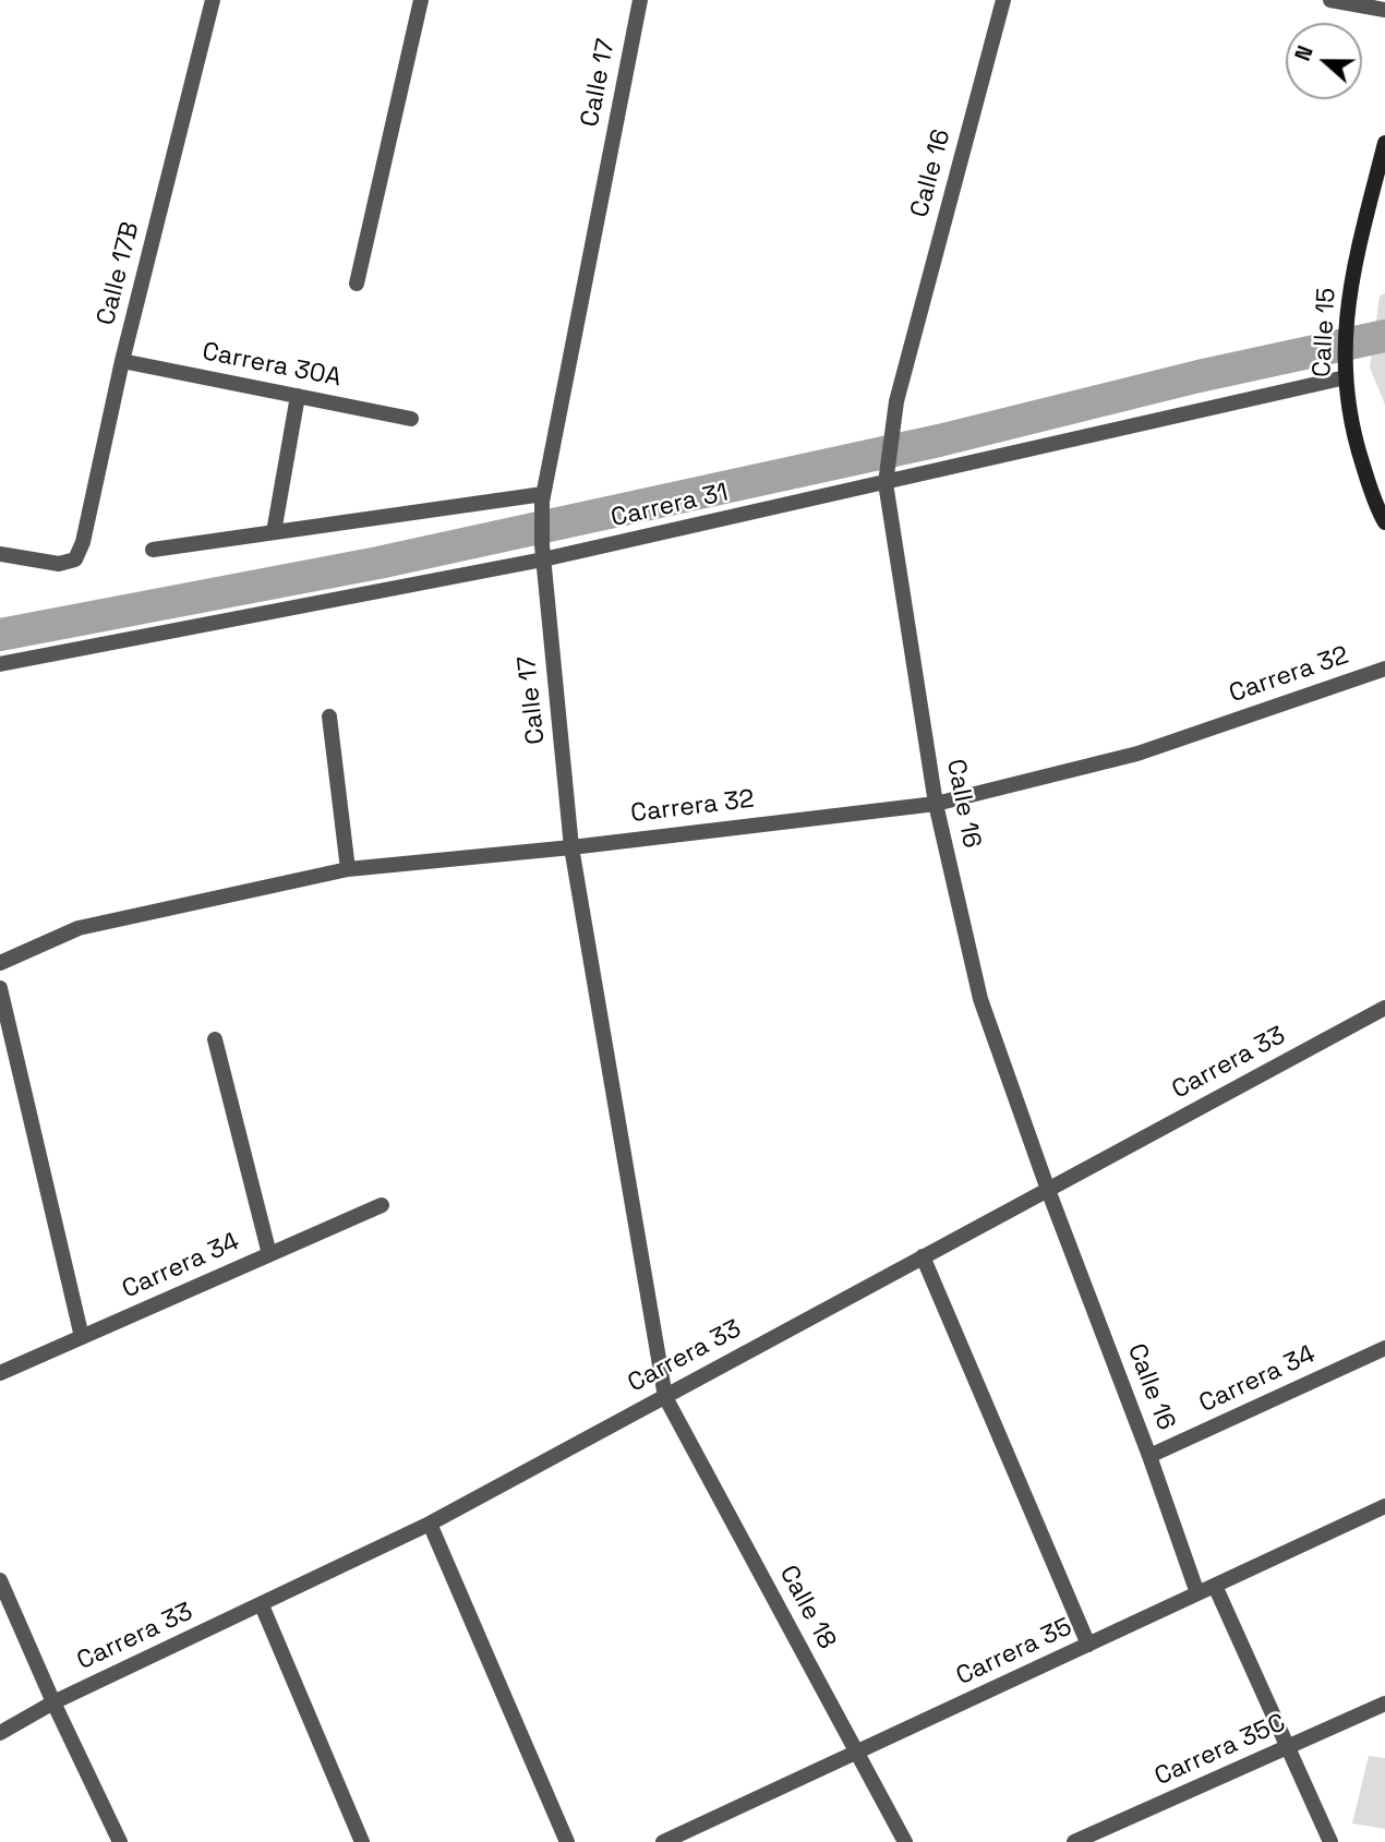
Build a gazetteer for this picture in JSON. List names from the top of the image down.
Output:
{
  "streets": {
    "street": [
      "Calle 17",
      "Calle 16",
      "Calle 17B",
      "Calle 15",
      "Carrera 30A",
      "Carrera 31",
      "Carrera 32",
      "Carrera 33",
      "Carrera 34",
      "Calle 18",
      "Carrera 35",
      "Carrera 35C"
    ]
  },
  "crossings": [
    ["Calle 17", "Carrera 31"],
    ["Calle 17", "Carrera 32"],
    ["Calle 17", "Carrera 33"],
    ["Calle 17", "Calle 18"],
    ["Calle 16", "Carrera 31"],
    ["Calle 16", "Carrera 32"],
    ["Calle 16", "Carrera 33"],
    ["Calle 16", "Carrera 34"],
    ["Calle 16", "Carrera 35"],
    ["Calle 17B", "Carrera 30A"],
    ["Calle 15", "Carrera 31"],
    ["Carrera 33", "Calle 18"],
    ["Calle 18", "Carrera 35"]
  ],
  "north": "left"
}
